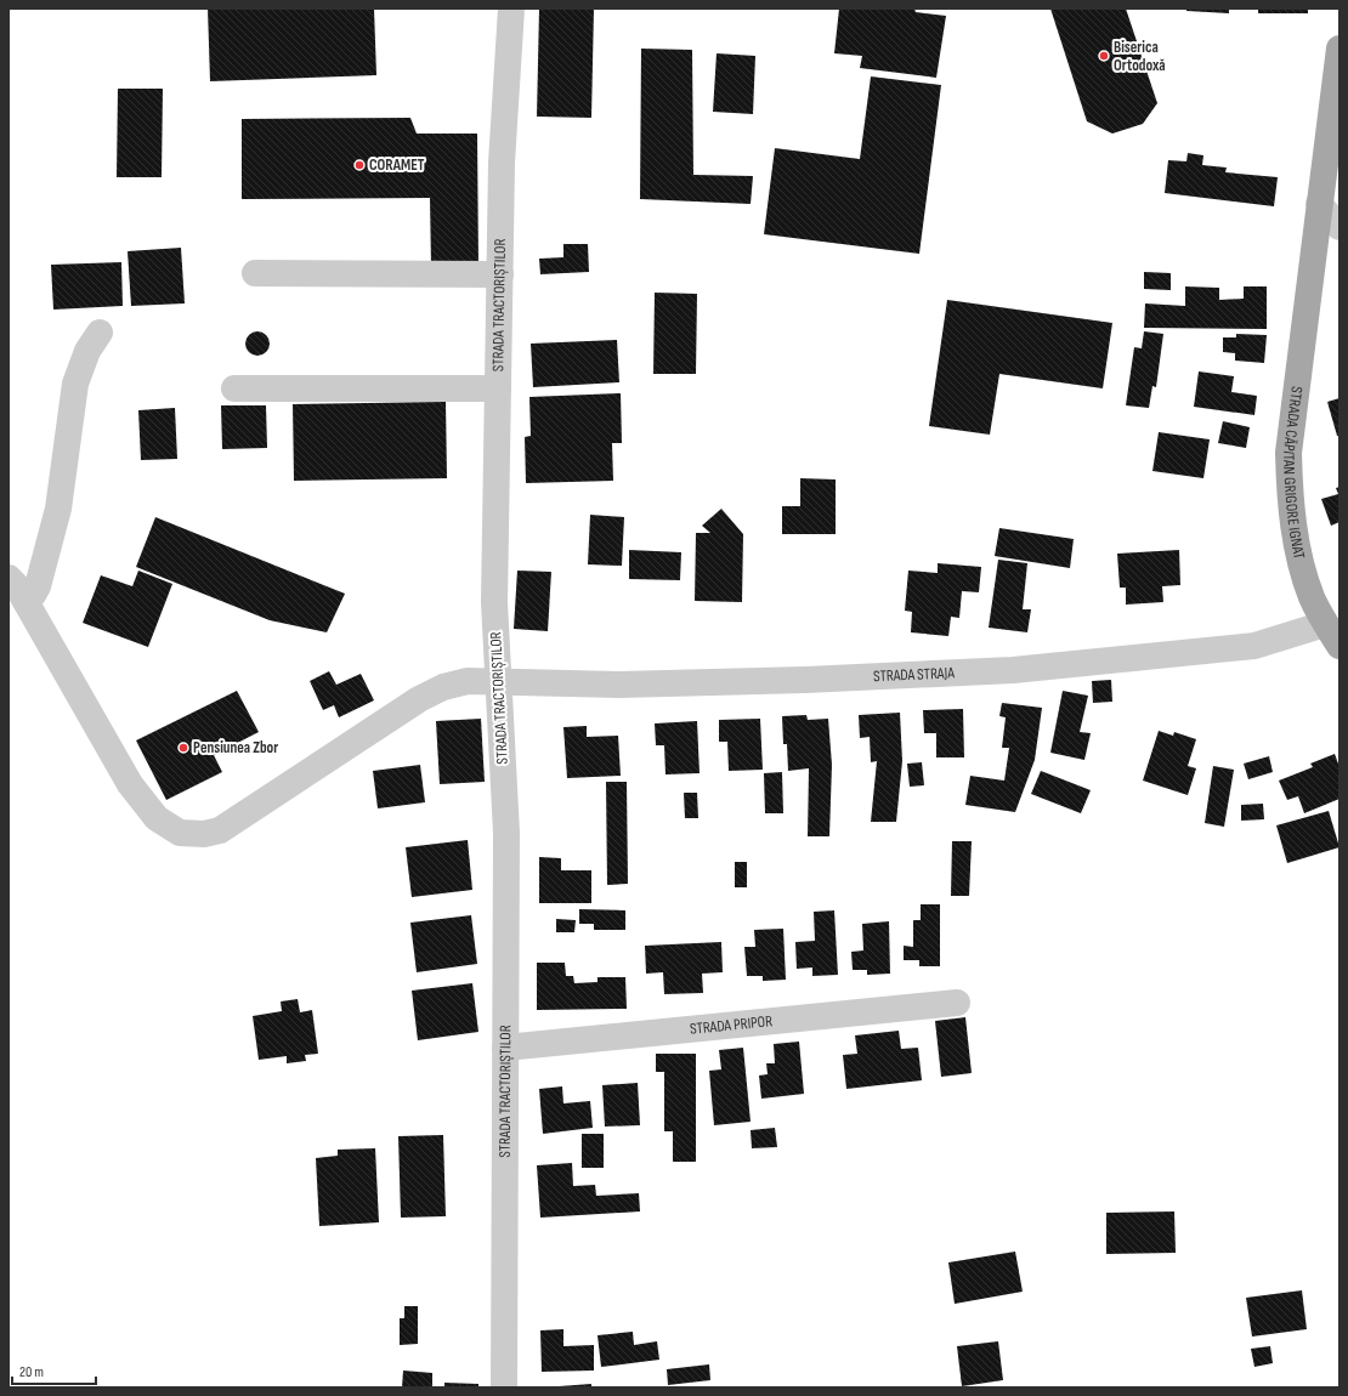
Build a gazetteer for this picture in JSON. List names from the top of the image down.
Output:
{
  "streets": {
    "main road": ["STRADA CĂPITAN GRIGORE IGNAT"],
    "street": ["STRADA TRACTORIȘTILOR", "STRADA STRAJA", "STRADA PRIPOR"]
  },
  "crossings": [
    ["STRADA TRACTORIȘTILOR", "STRADA STRAJA"],
    ["STRADA TRACTORIȘTILOR", "STRADA PRIPOR"],
    ["STRADA CĂPITAN GRIGORE IGNAT", "STRADA STRAJA"]
  ],
  "places": ["Biserica Ortodoxă", "CORAMET", "Pensiunea Zbor"],
  "scale_bar": "20 m"
}
